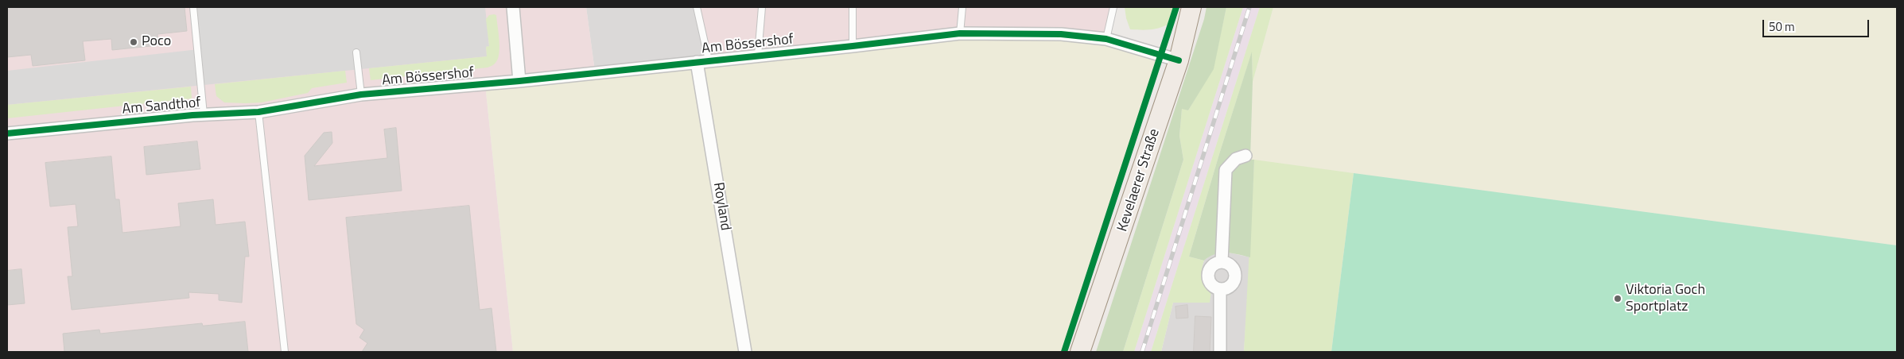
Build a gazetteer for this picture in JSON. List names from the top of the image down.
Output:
{
  "streets": {
    "main road": ["Kevelaerer Straße"],
    "street": ["Am Bössershof", "Am Sandthof", "Royland"]
  },
  "crossings": [
    ["Am Bössershof", "Am Sandthof"],
    ["Am Bössershof", "Kevelaerer Straße"],
    ["Am Bössershof", "Royland"]
  ],
  "places": ["Poco", "Viktoria Goch Sportplatz"],
  "scale_bar": "50 m"
}
